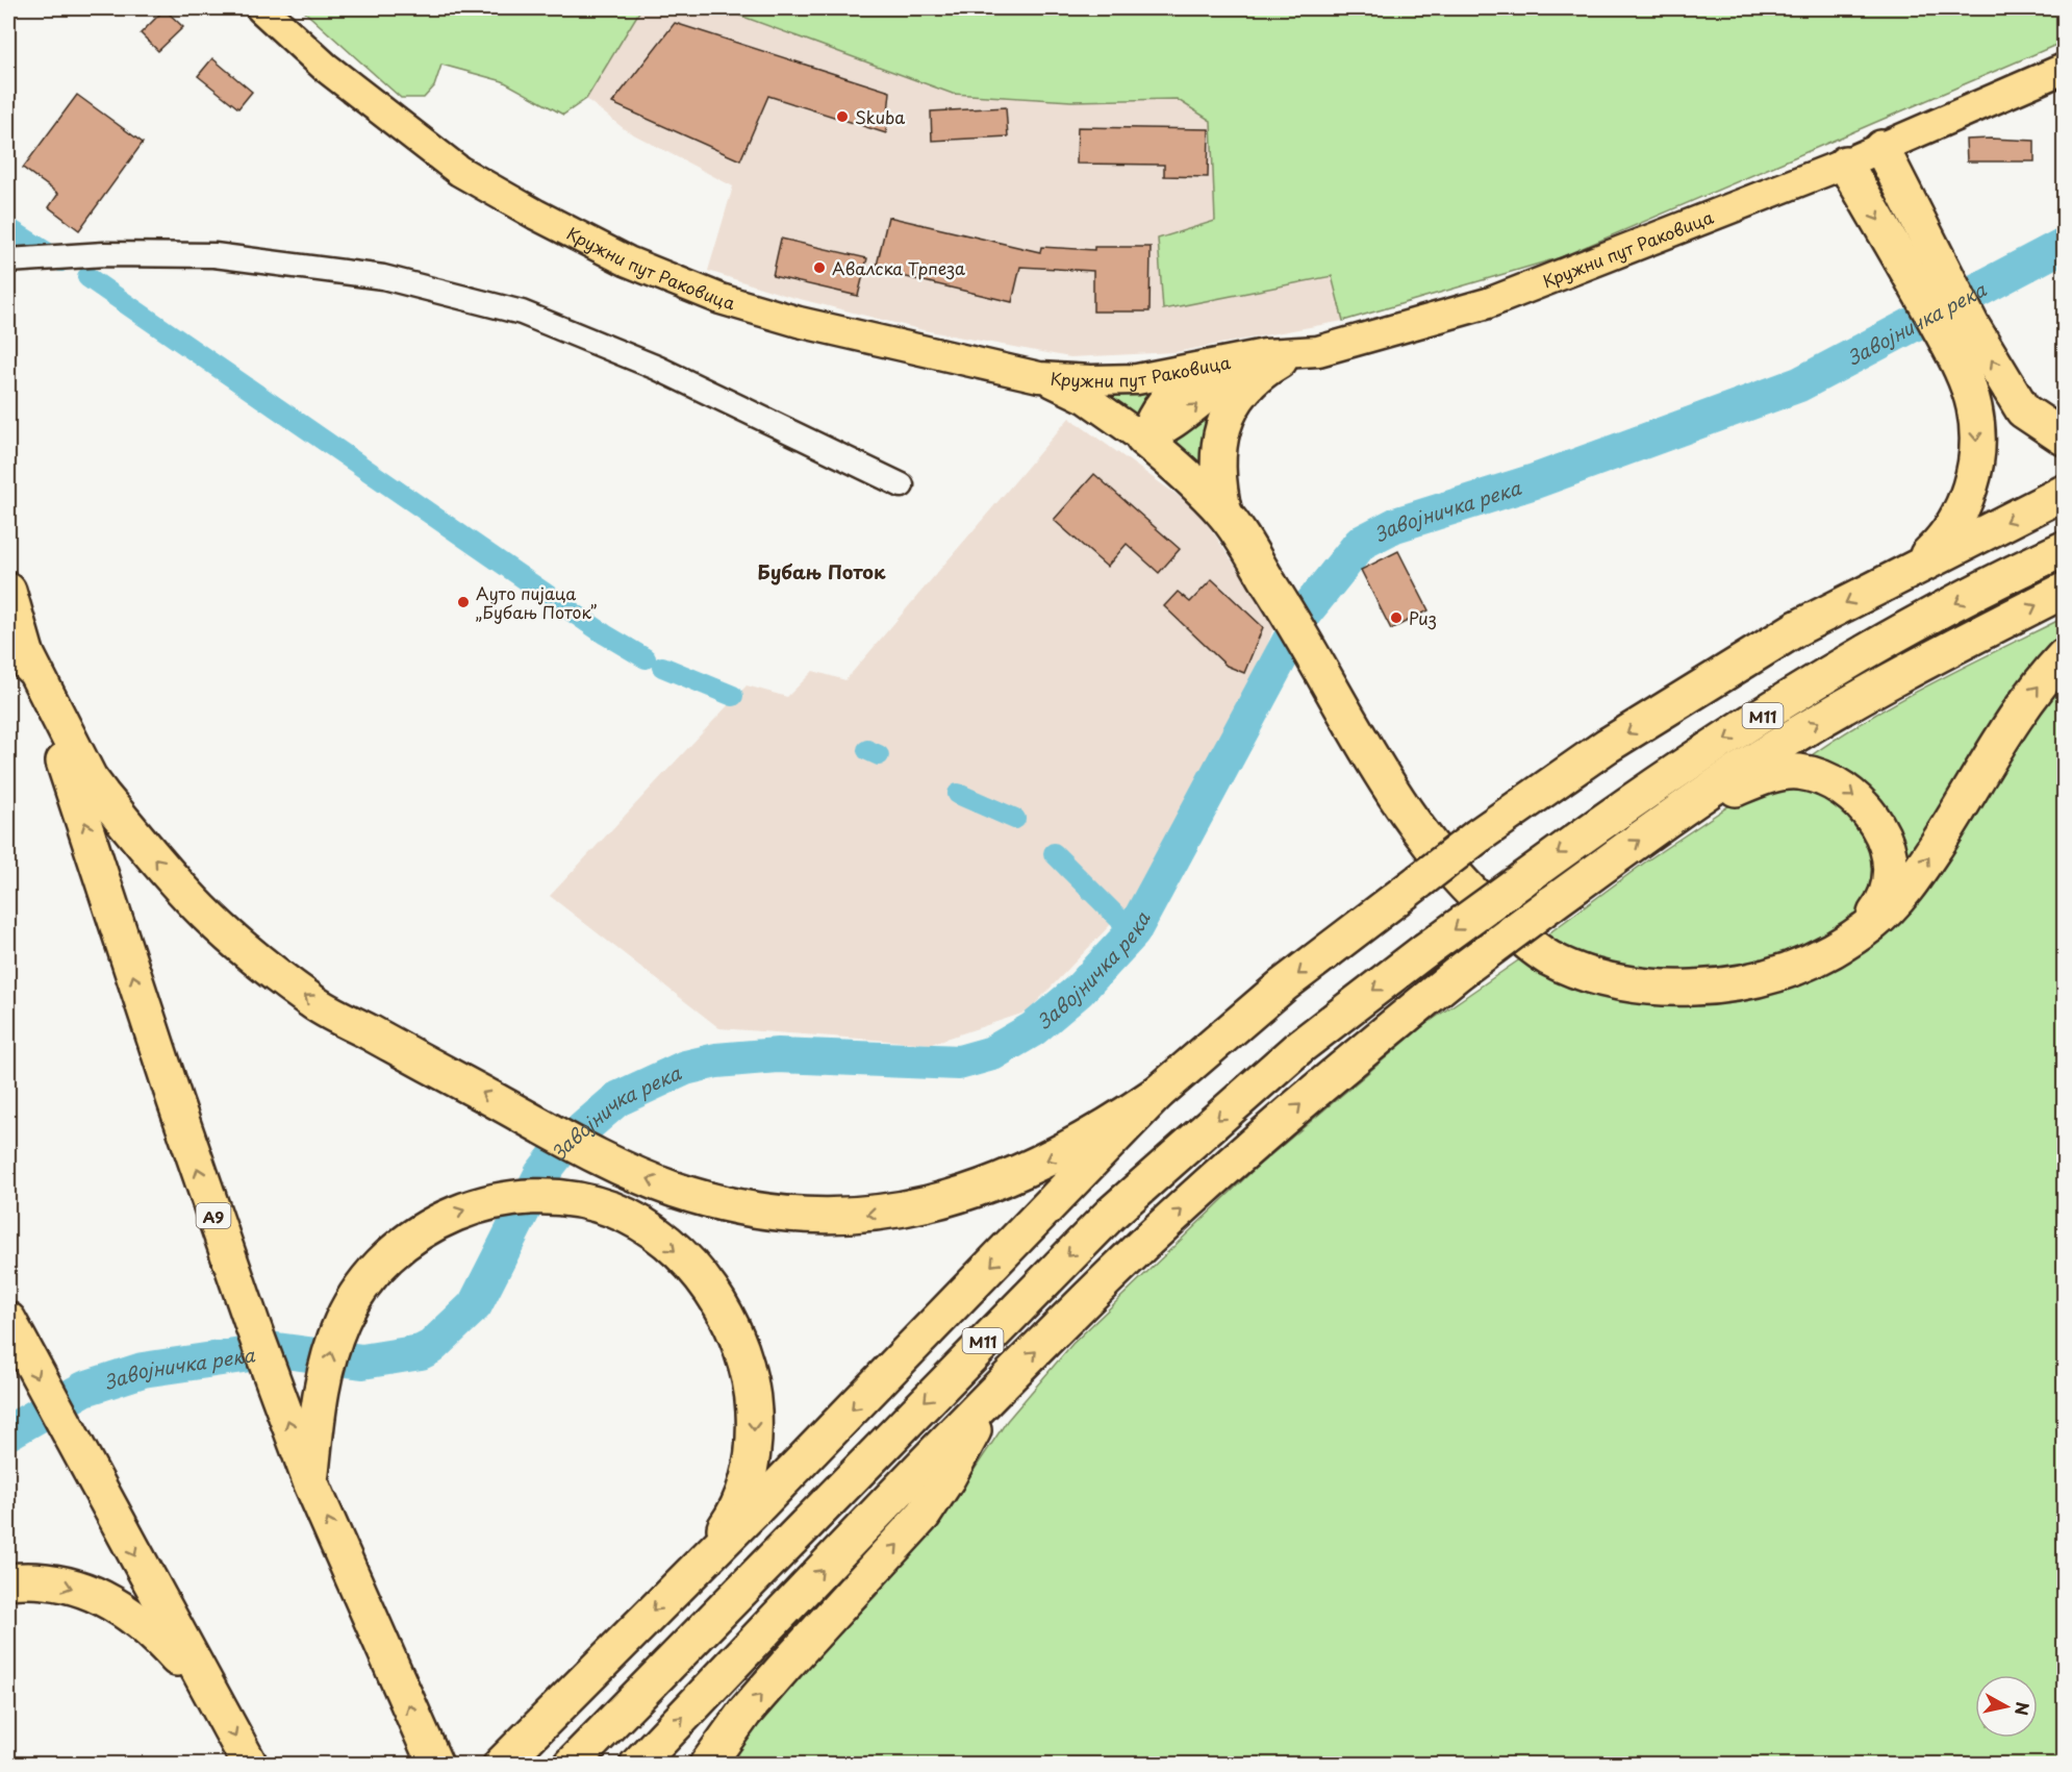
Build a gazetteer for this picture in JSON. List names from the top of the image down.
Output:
{
  "streets": {
    "highway": ["M11", "A9"],
    "main road": ["Кружни пут Раковица"]
  },
  "districts": ["Бубањ Поток"],
  "water": ["Завојничка река"],
  "places": [
    "Skuba",
    "Авалска Трпеза",
    "Ауто пијаца „Бубањ Поток”",
    "Риз"
  ],
  "north": "right"
}
